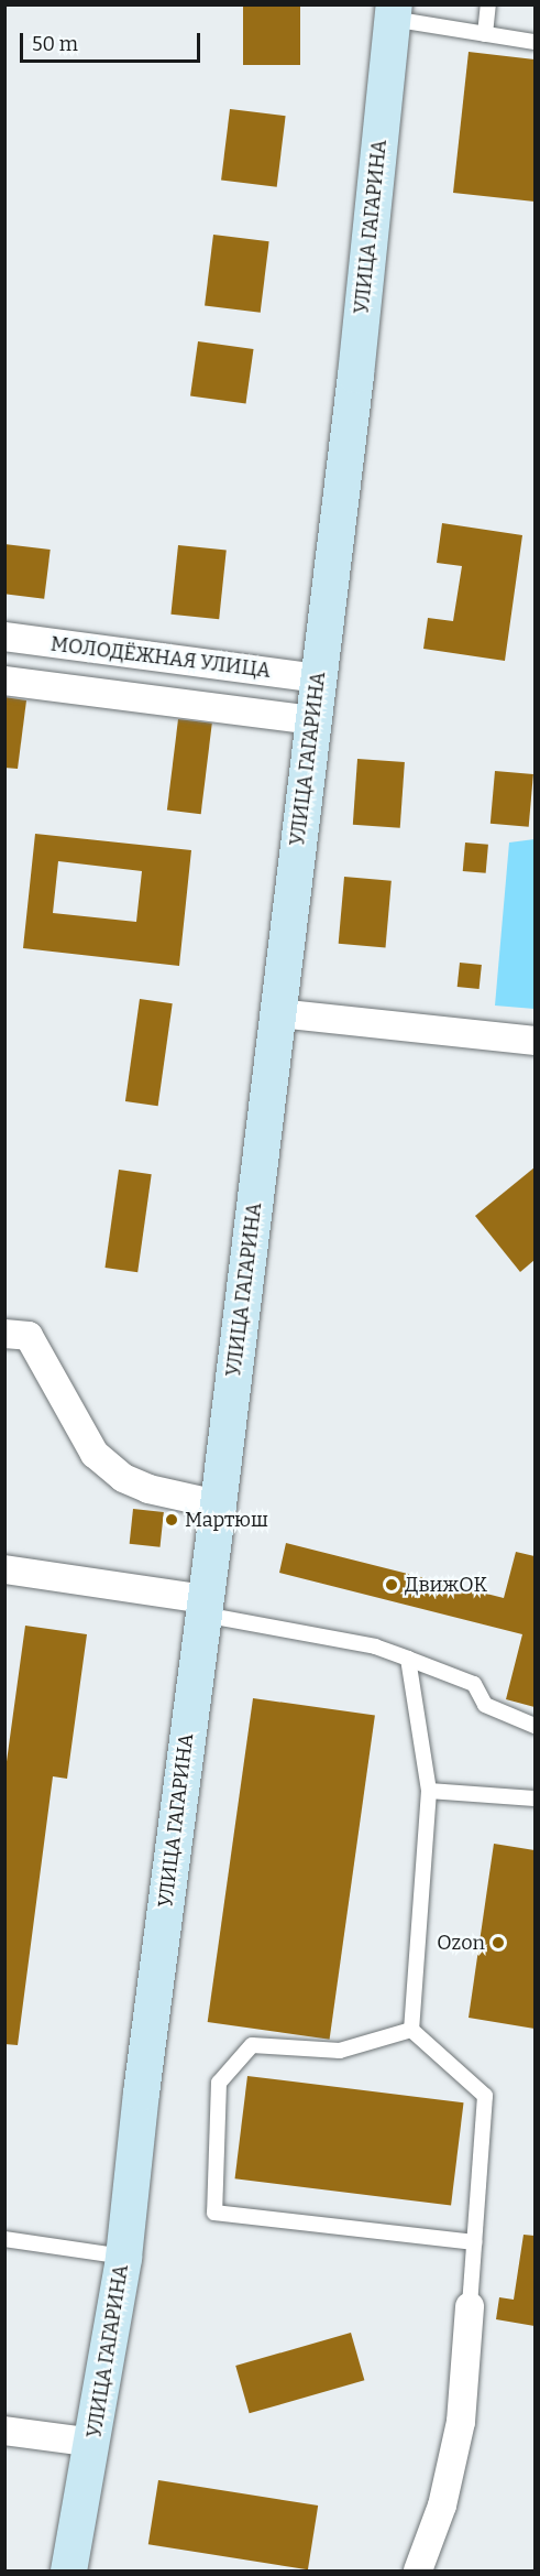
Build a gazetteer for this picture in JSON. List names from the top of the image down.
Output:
{
  "streets": {
    "main road": ["УЛИЦА ГАГАРИНА"],
    "street": ["МОЛОДЁЖНАЯ УЛИЦА"]
  },
  "crossings": [
    ["УЛИЦА ГАГАРИНА", "МОЛОДЁЖНАЯ УЛИЦА"]
  ],
  "places": ["Мартюш", "ДвижОК", "Ozon"],
  "scale_bar": "50 m"
}
